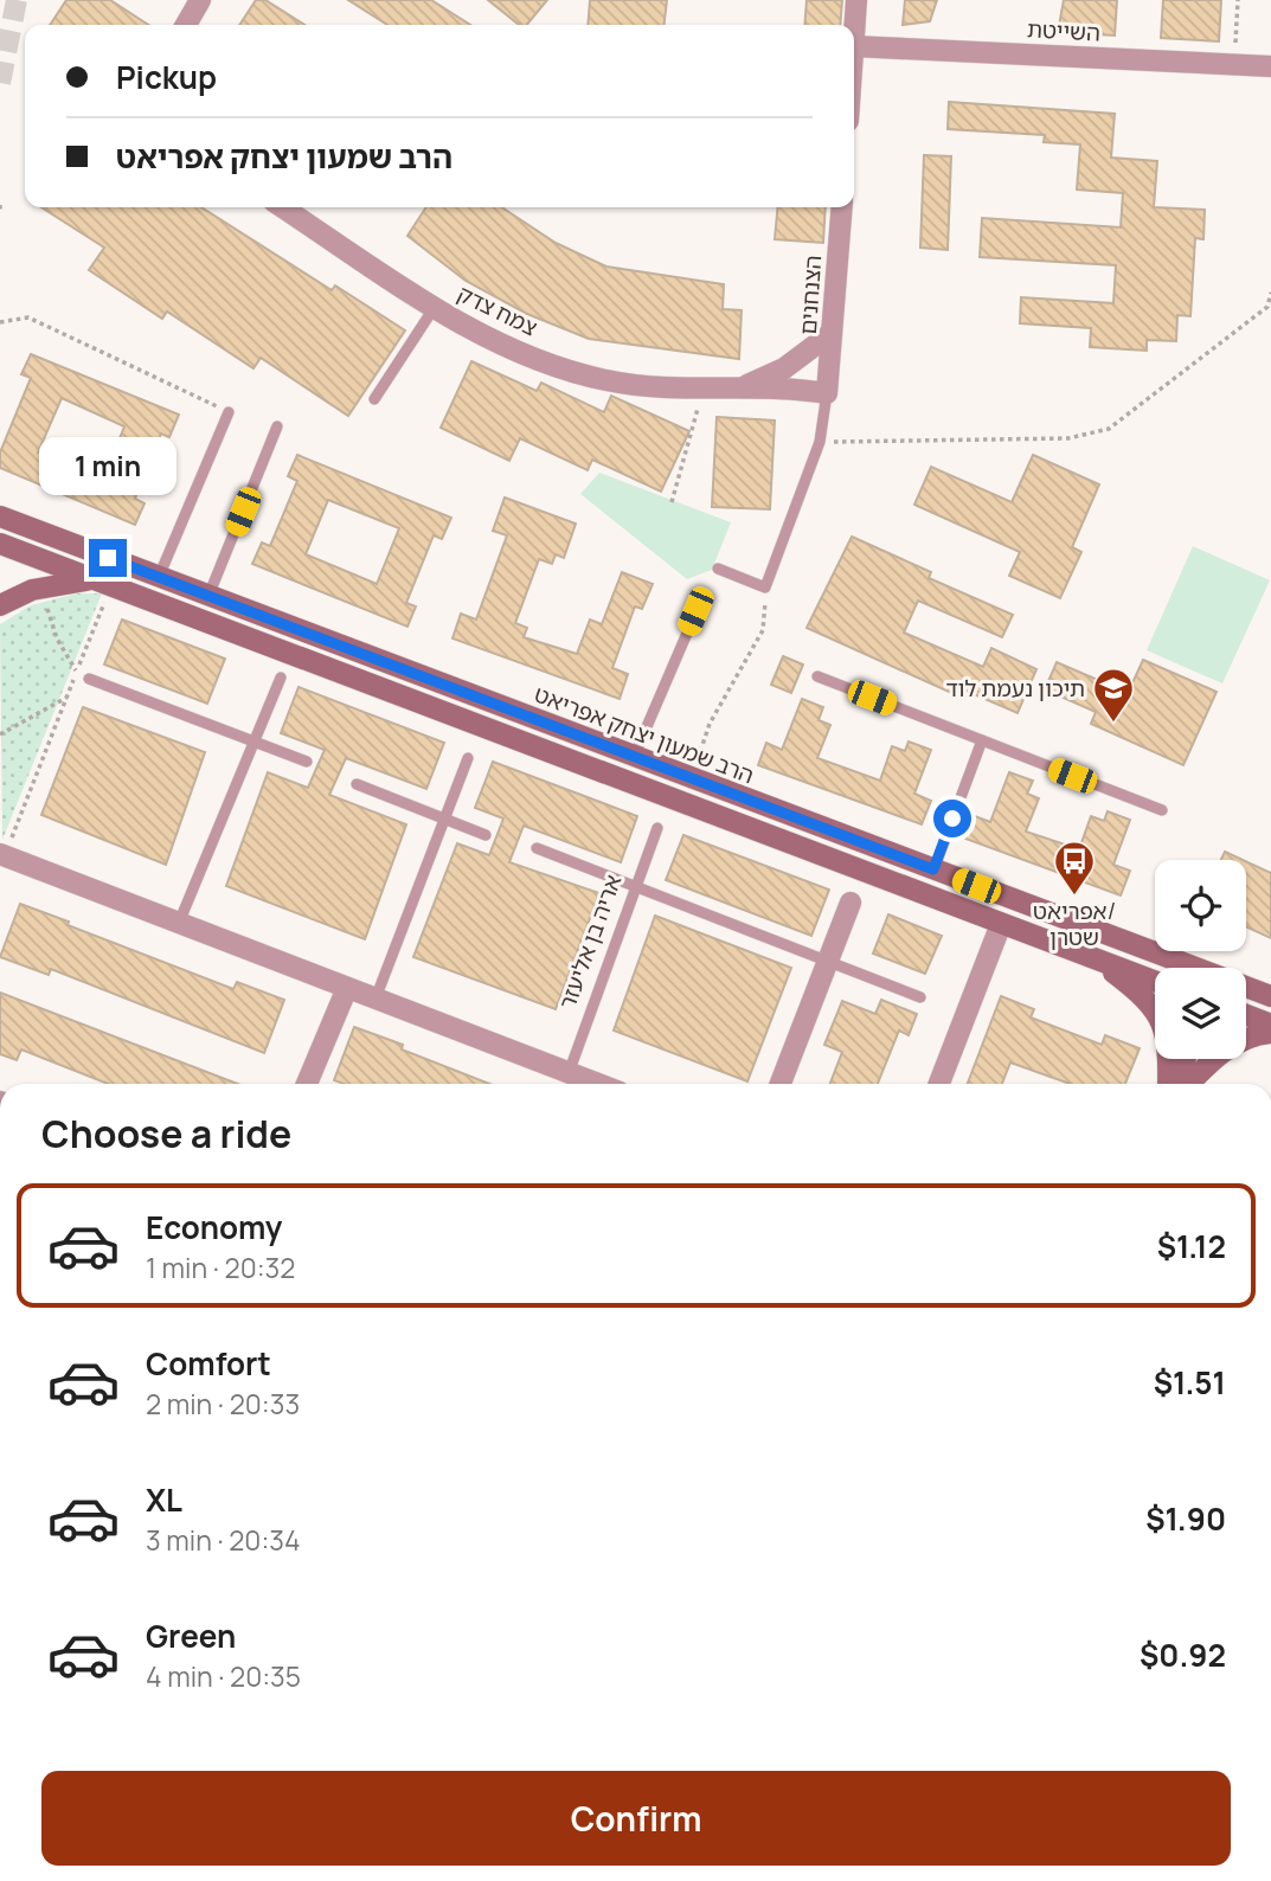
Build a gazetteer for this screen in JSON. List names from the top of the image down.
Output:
{
  "streets": {
    "street": [
      "השייטת",
      "הצנחנים",
      "צמח צדק",
      "הרב שמעון יצחק אפריאט"
    ],
    "lane": ["אריה בן אליעזר"]
  },
  "crossings": [
    ["הצנחנים", "צמח צדק"]
  ],
  "places": {
    "school or university": ["תיכון נעמת לוד"],
    "bus stop": ["אפריאט/ שטרן"]
  },
  "page": {
    "banner": ["Pickup", "הרב שמעון יצחק אפריאט"],
    "bubble": "1 min",
    "heading": "Choose a ride",
    "list": [
      {
        "name": "Economy",
        "note": "1 min · 20:32",
        "value": "$1.12"
      },
      {
        "name": "Comfort",
        "note": "2 min · 20:33",
        "value": "$1.51"
      },
      {
        "name": "XL",
        "note": "3 min · 20:34",
        "value": "$1.90"
      },
      {
        "name": "Green",
        "note": "4 min · 20:35",
        "value": "$0.92"
      }
    ],
    "buttons": "Confirm"
  }
}
